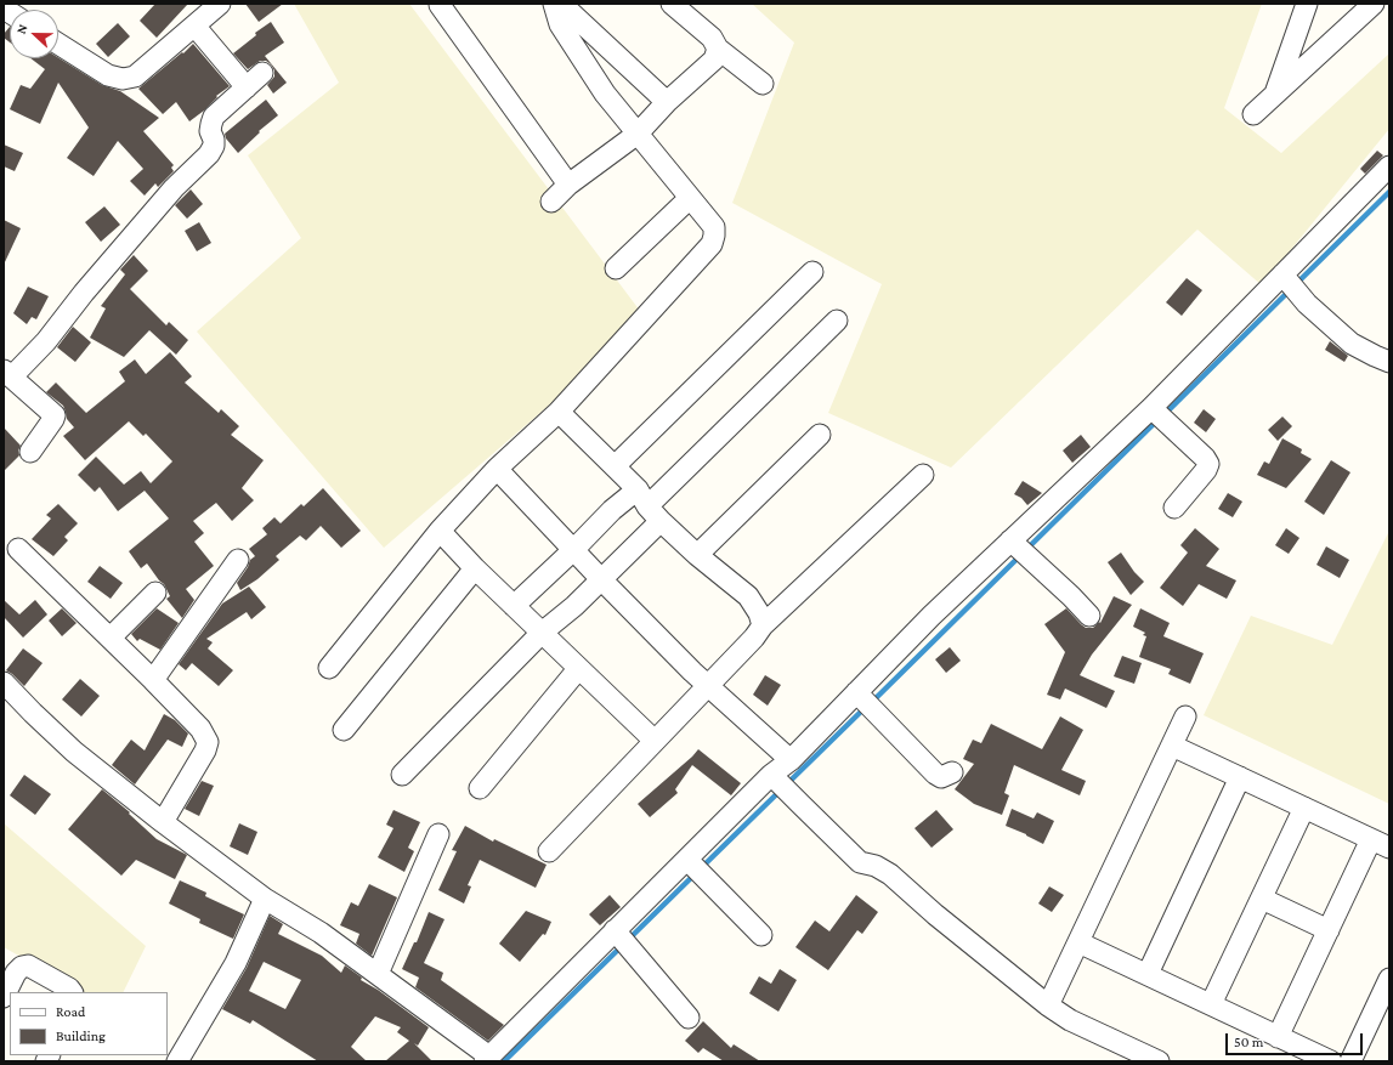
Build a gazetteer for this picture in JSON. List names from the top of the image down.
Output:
{
  "legend": ["Road", "Building"],
  "scale_bar": "50 m",
  "north": "left"
}
